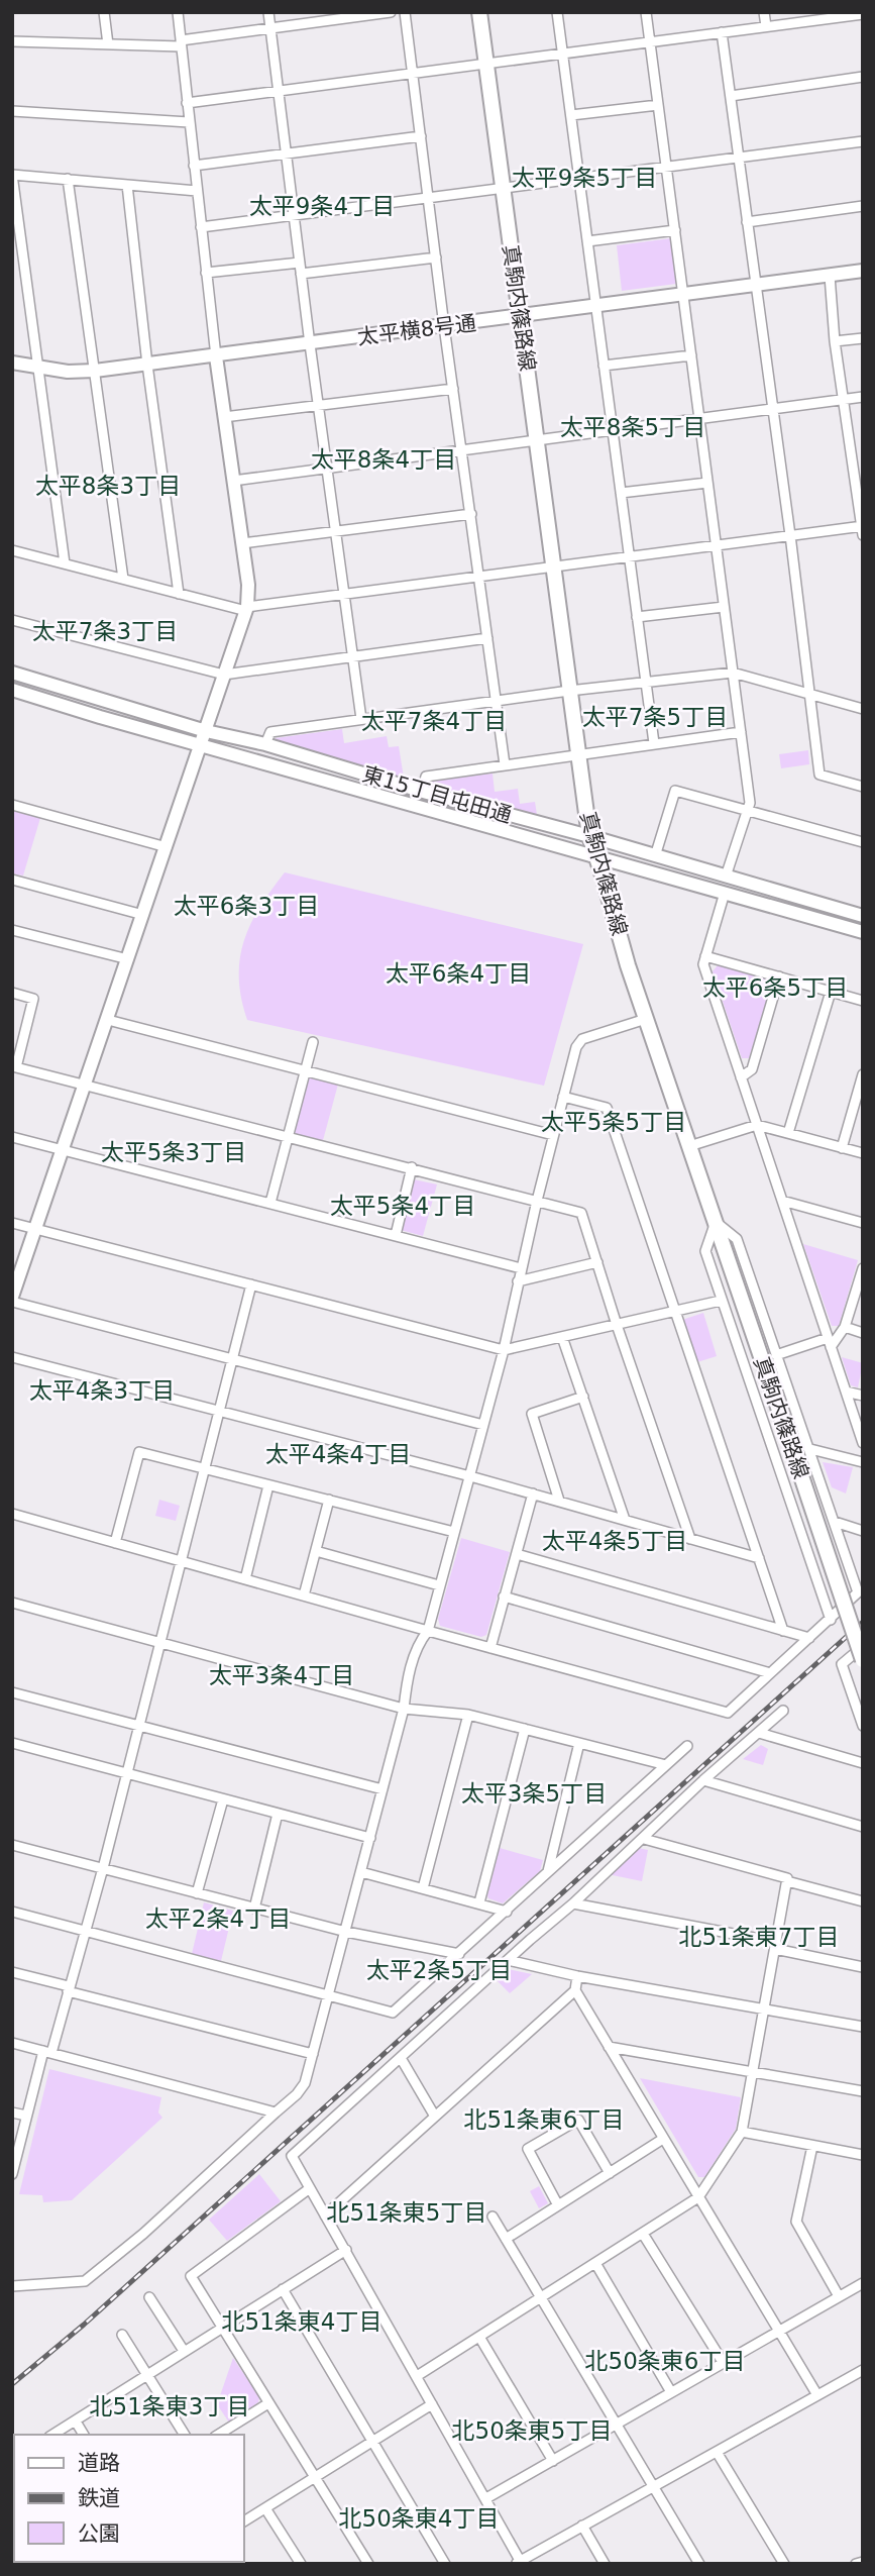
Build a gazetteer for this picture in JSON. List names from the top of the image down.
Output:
{
  "streets": {
    "main road": ["真駒内篠路線"],
    "street": ["太平横8号通", "東15丁目屯田通"]
  },
  "crossings": [
    ["真駒内篠路線", "太平横8号通"],
    ["真駒内篠路線", "東15丁目屯田通"]
  ],
  "districts": [
    "太平9条5丁目",
    "太平9条4丁目",
    "太平8条5丁目",
    "太平8条4丁目",
    "太平8条3丁目",
    "太平7条3丁目",
    "太平7条5丁目",
    "太平7条4丁目",
    "太平6条3丁目",
    "太平6条4丁目",
    "太平6条5丁目",
    "太平5条5丁目",
    "太平5条3丁目",
    "太平5条4丁目",
    "太平4条3丁目",
    "太平4条4丁目",
    "太平4条5丁目",
    "太平3条4丁目",
    "太平3条5丁目",
    "太平2条4丁目",
    "北51条東7丁目",
    "太平2条5丁目",
    "北51条東6丁目",
    "北51条東5丁目",
    "北51条東4丁目",
    "北50条東6丁目",
    "北51条東3丁目",
    "北50条東5丁目",
    "北50条東4丁目"
  ],
  "legend": ["道路", "鉄道", "公園"]
}
